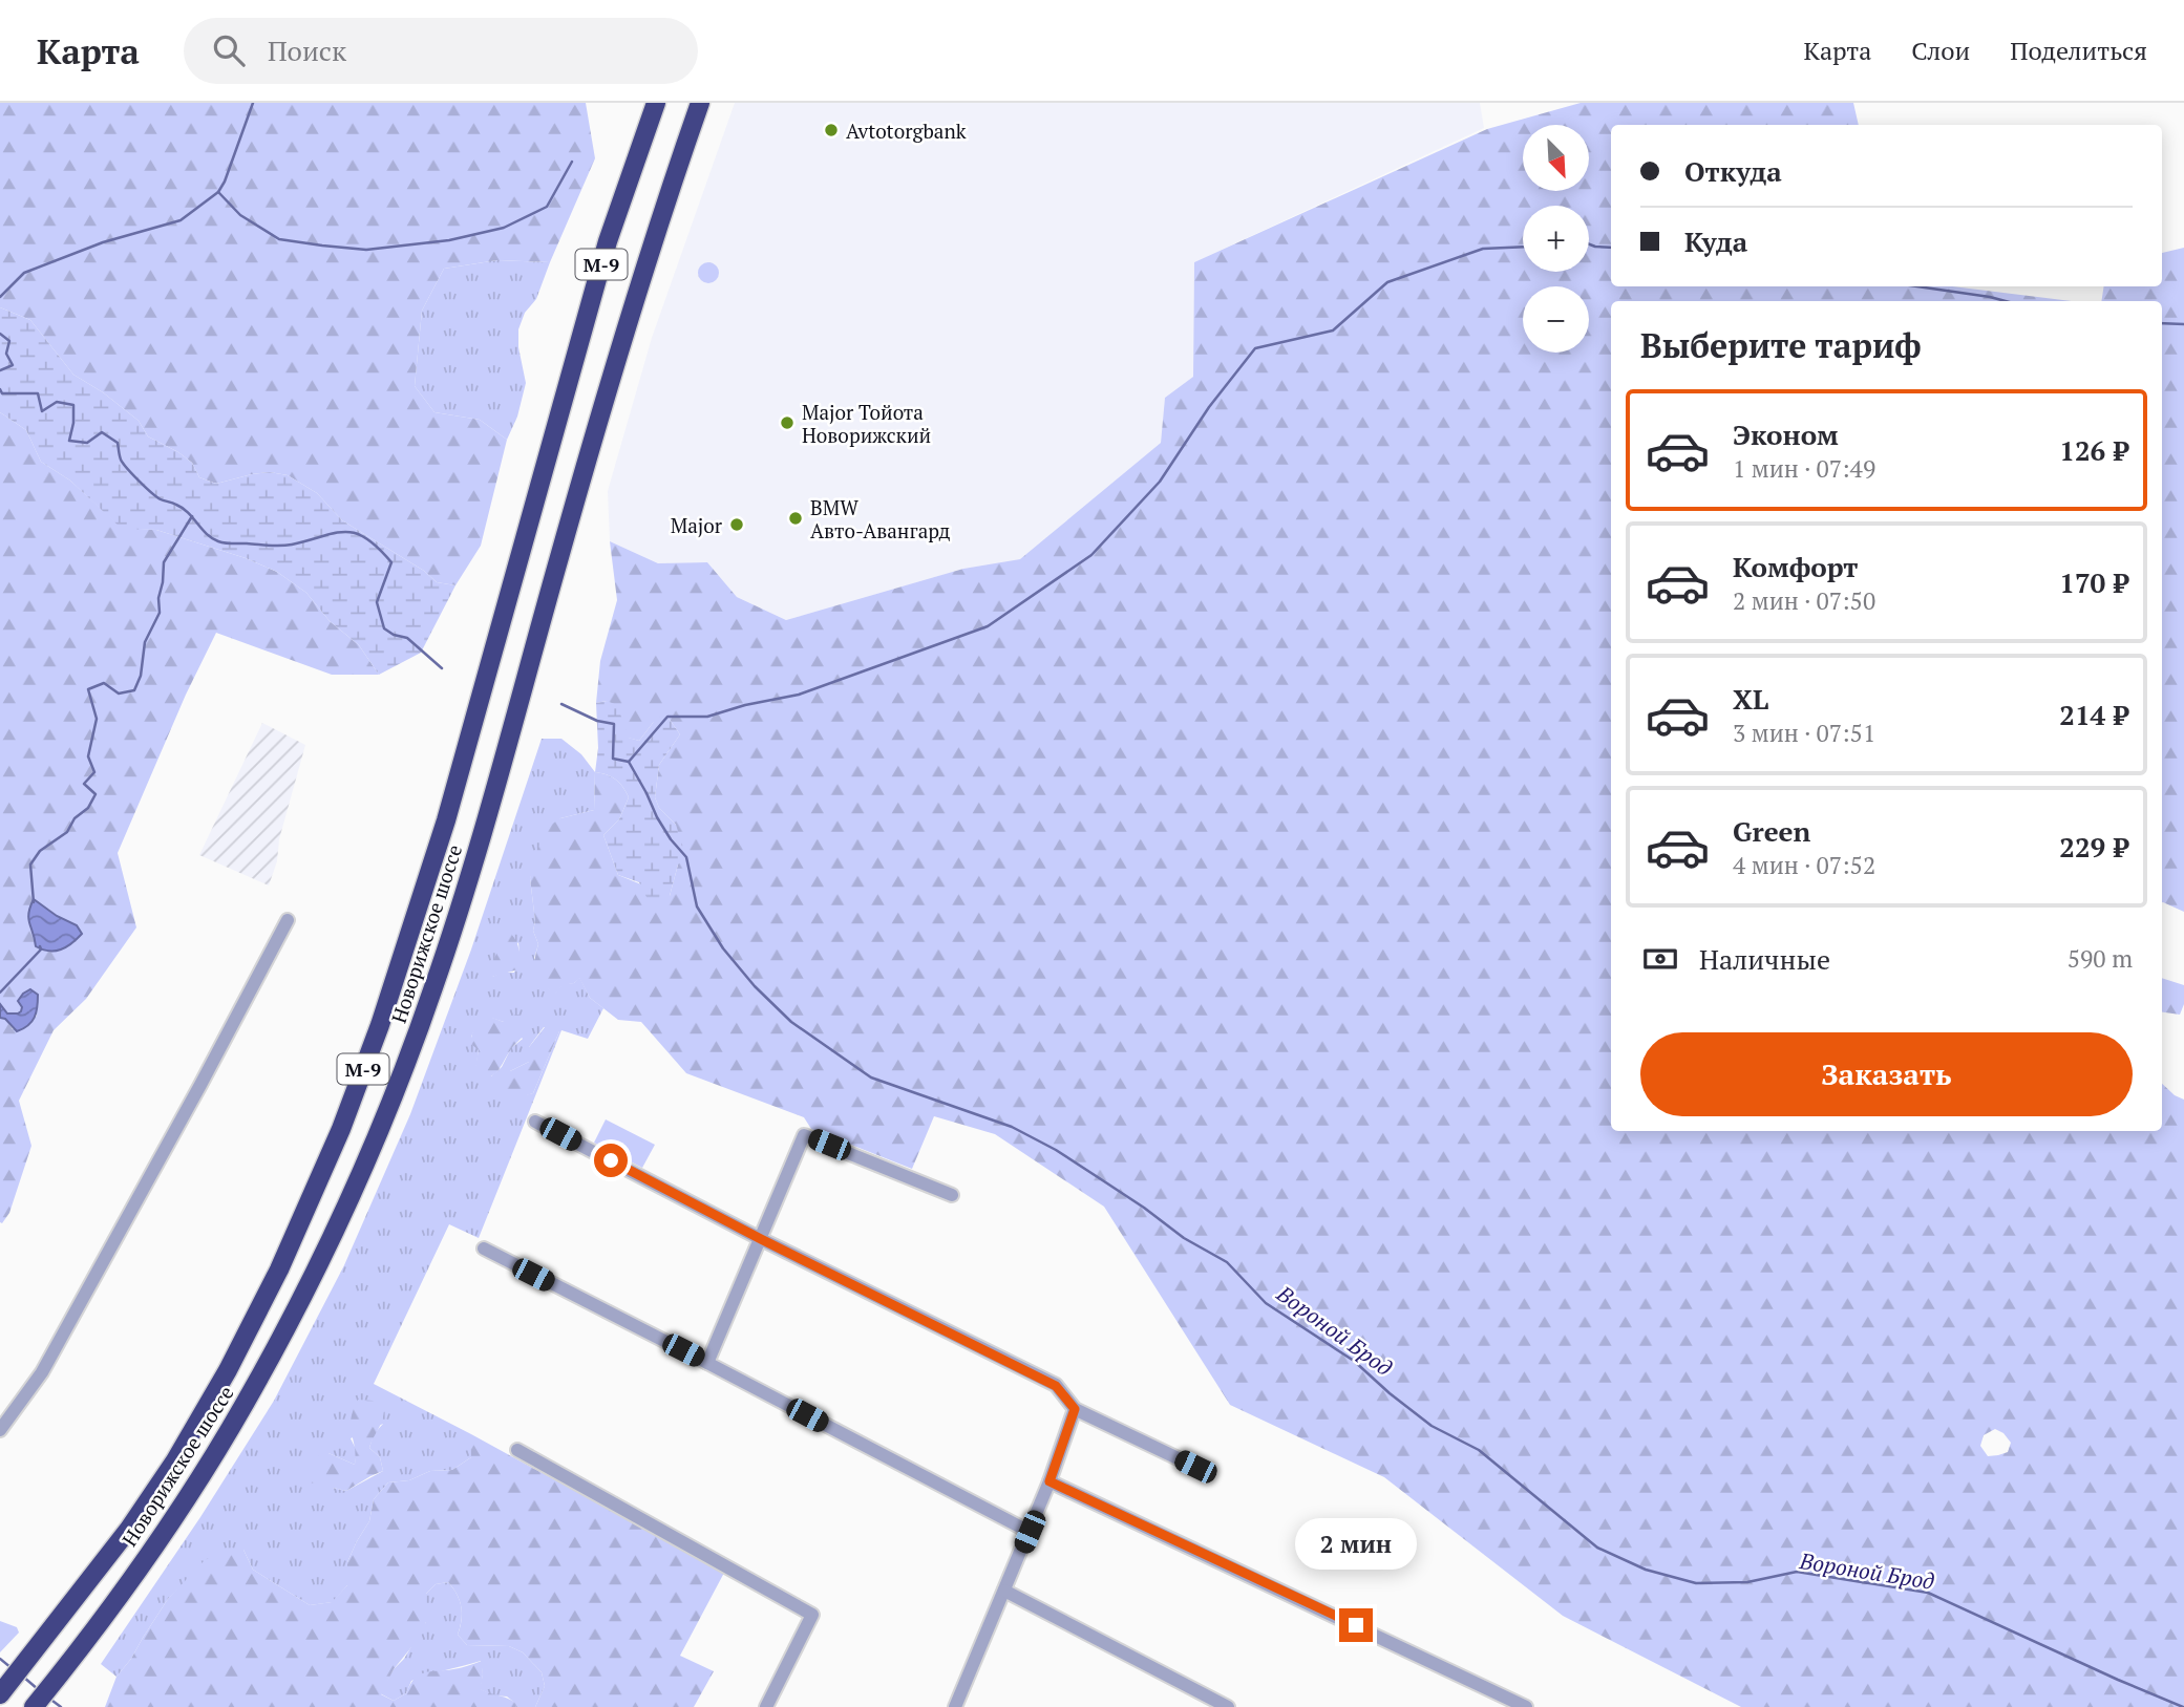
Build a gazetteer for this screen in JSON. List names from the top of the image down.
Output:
{
  "streets": {
    "highway": ["М-9", "Новорижское шоссе"]
  },
  "water": ["Вороной Брод"],
  "places": [
    "Avtotorgbank",
    "Major Тойота Новорижский",
    "BMW Авто-Авангард",
    "Major"
  ],
  "north": "bottom right",
  "page": {
    "header": "Карта",
    "search": "Поиск",
    "nav": ["Карта", "Слои", "Поделиться"],
    "map_buttons": ["+", "−"],
    "banner": ["Откуда", "Куда"],
    "heading": "Выберите тариф",
    "list": [
      {
        "name": "Эконом",
        "note": "1 мин · 07:49",
        "value": "126 ₽"
      },
      {
        "name": "Комфорт",
        "note": "2 мин · 07:50",
        "value": "170 ₽"
      },
      {
        "name": "XL",
        "note": "3 мин · 07:51",
        "value": "214 ₽"
      },
      {
        "name": "Green",
        "note": "4 мин · 07:52",
        "value": "229 ₽"
      }
    ],
    "pay": ["Наличные", "590 m"],
    "buttons": "Заказать",
    "bubble": "2 мин"
  }
}
